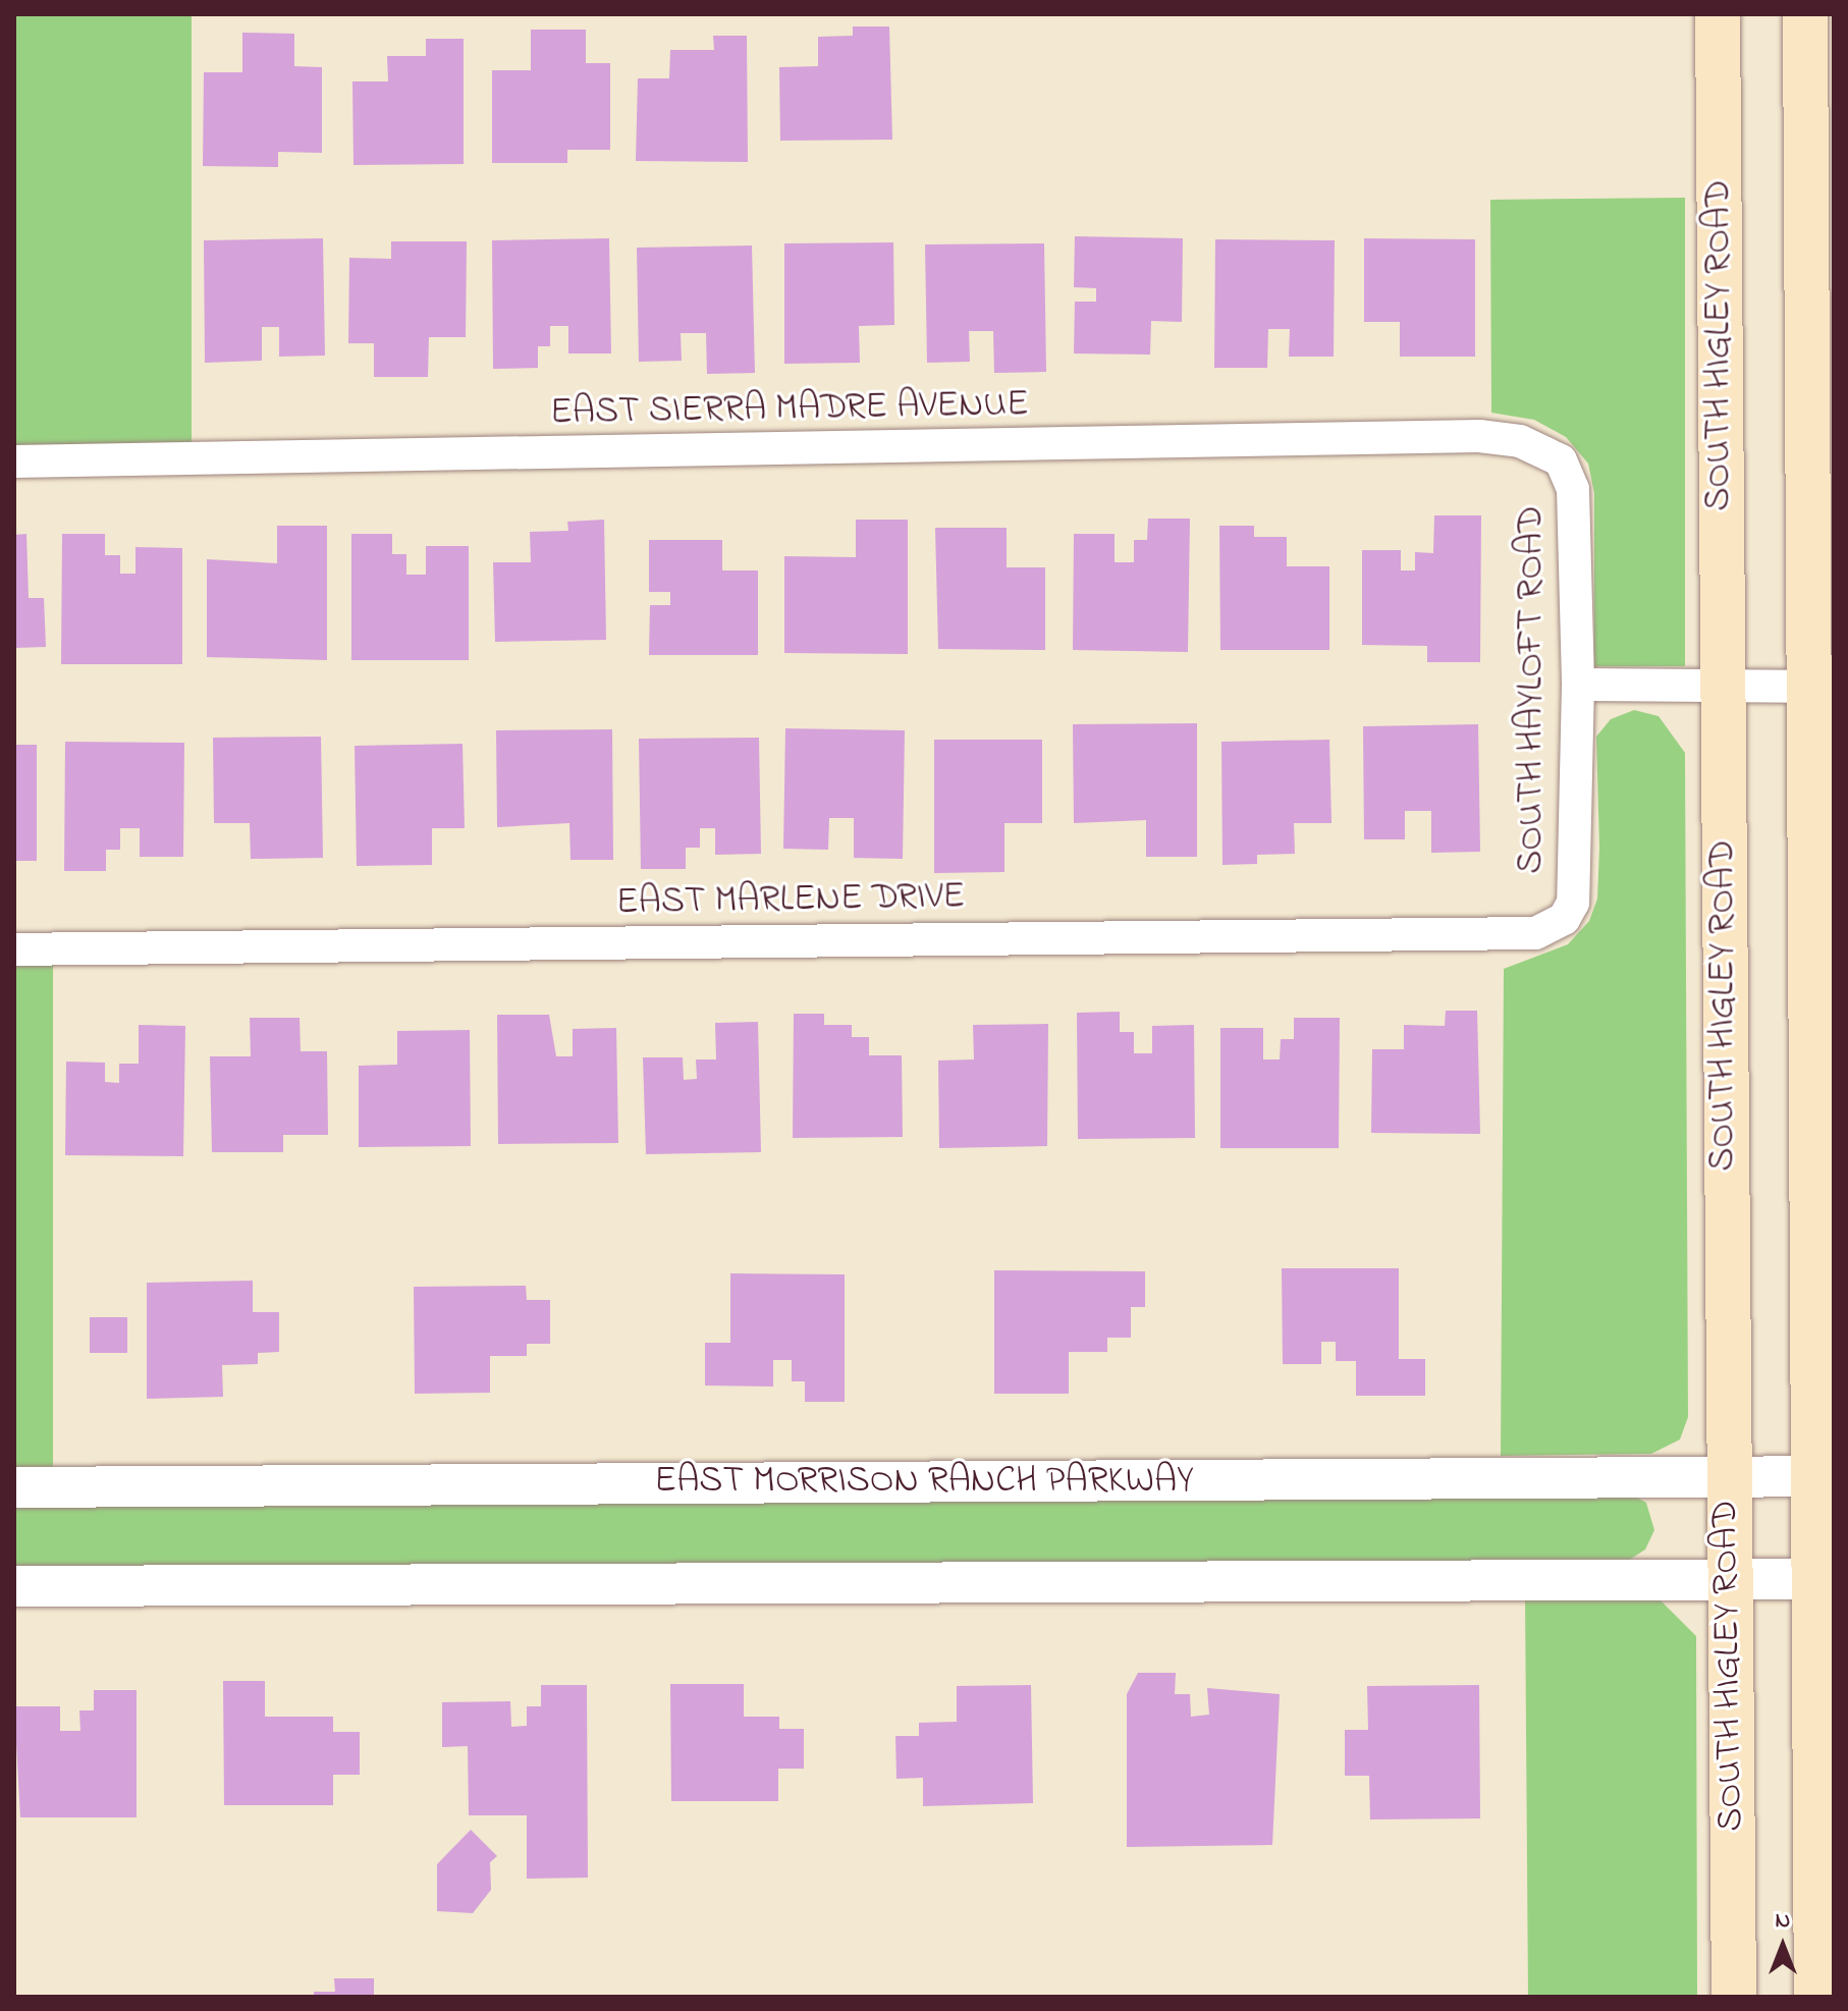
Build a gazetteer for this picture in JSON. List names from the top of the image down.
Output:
{
  "streets": {
    "main road": ["SOUTH HIGLEY ROAD"],
    "street": [
      "EAST SIERRA MADRE AVENUE",
      "SOUTH HAYLOFT ROAD",
      "EAST MARLENE DRIVE",
      "EAST MORRISON RANCH PARKWAY"
    ]
  },
  "crossings": [
    ["SOUTH HIGLEY ROAD", "EAST MORRISON RANCH PARKWAY"],
    ["EAST SIERRA MADRE AVENUE", "SOUTH HAYLOFT ROAD"],
    ["SOUTH HAYLOFT ROAD", "EAST MARLENE DRIVE"]
  ],
  "north": "top"
}
